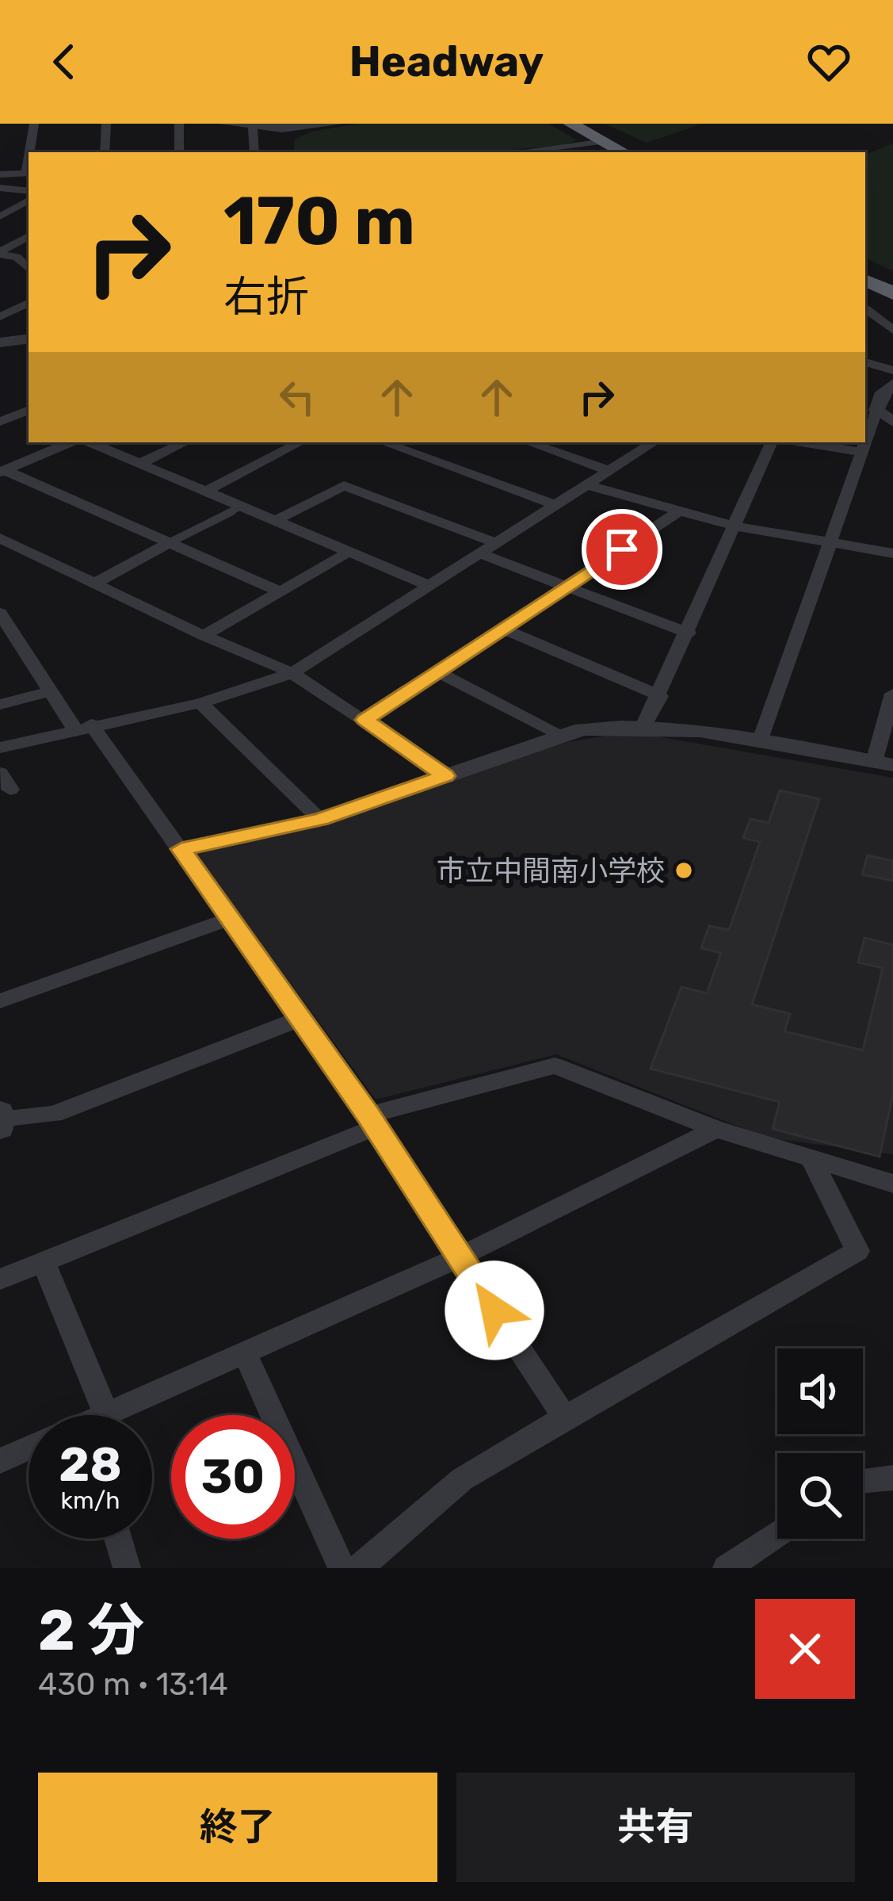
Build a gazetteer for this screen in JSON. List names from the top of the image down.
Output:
{
  "places": ["市立中間南小学校"],
  "page": {
    "header": "Headway",
    "turn": ["170 m", "右折"],
    "speed": "28 km/h",
    "limit": "30",
    "heading": ["2 分", "430 m · 13:14"],
    "buttons": ["終了", "共有"]
  }
}
